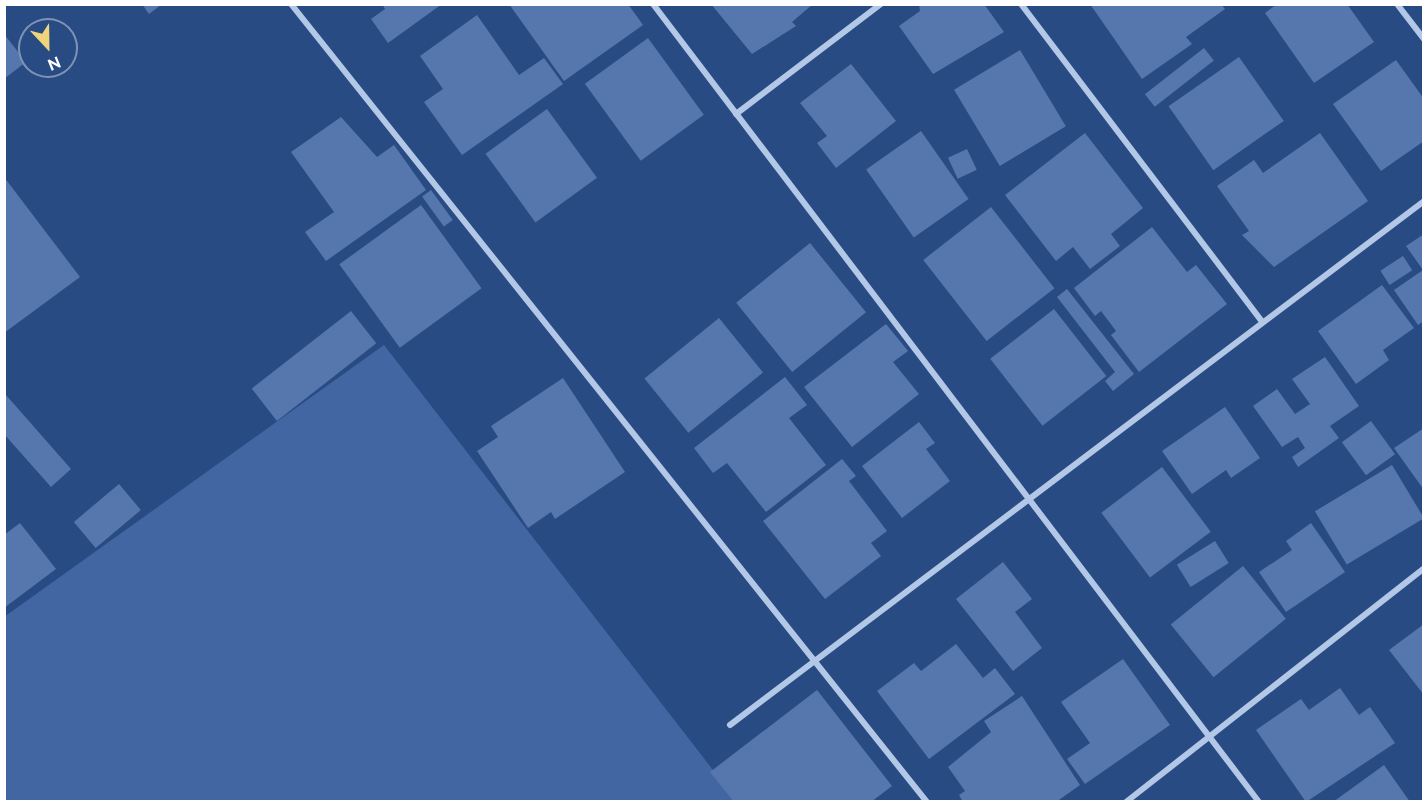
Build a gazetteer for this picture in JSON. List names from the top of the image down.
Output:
{
  "north": "bottom"
}
